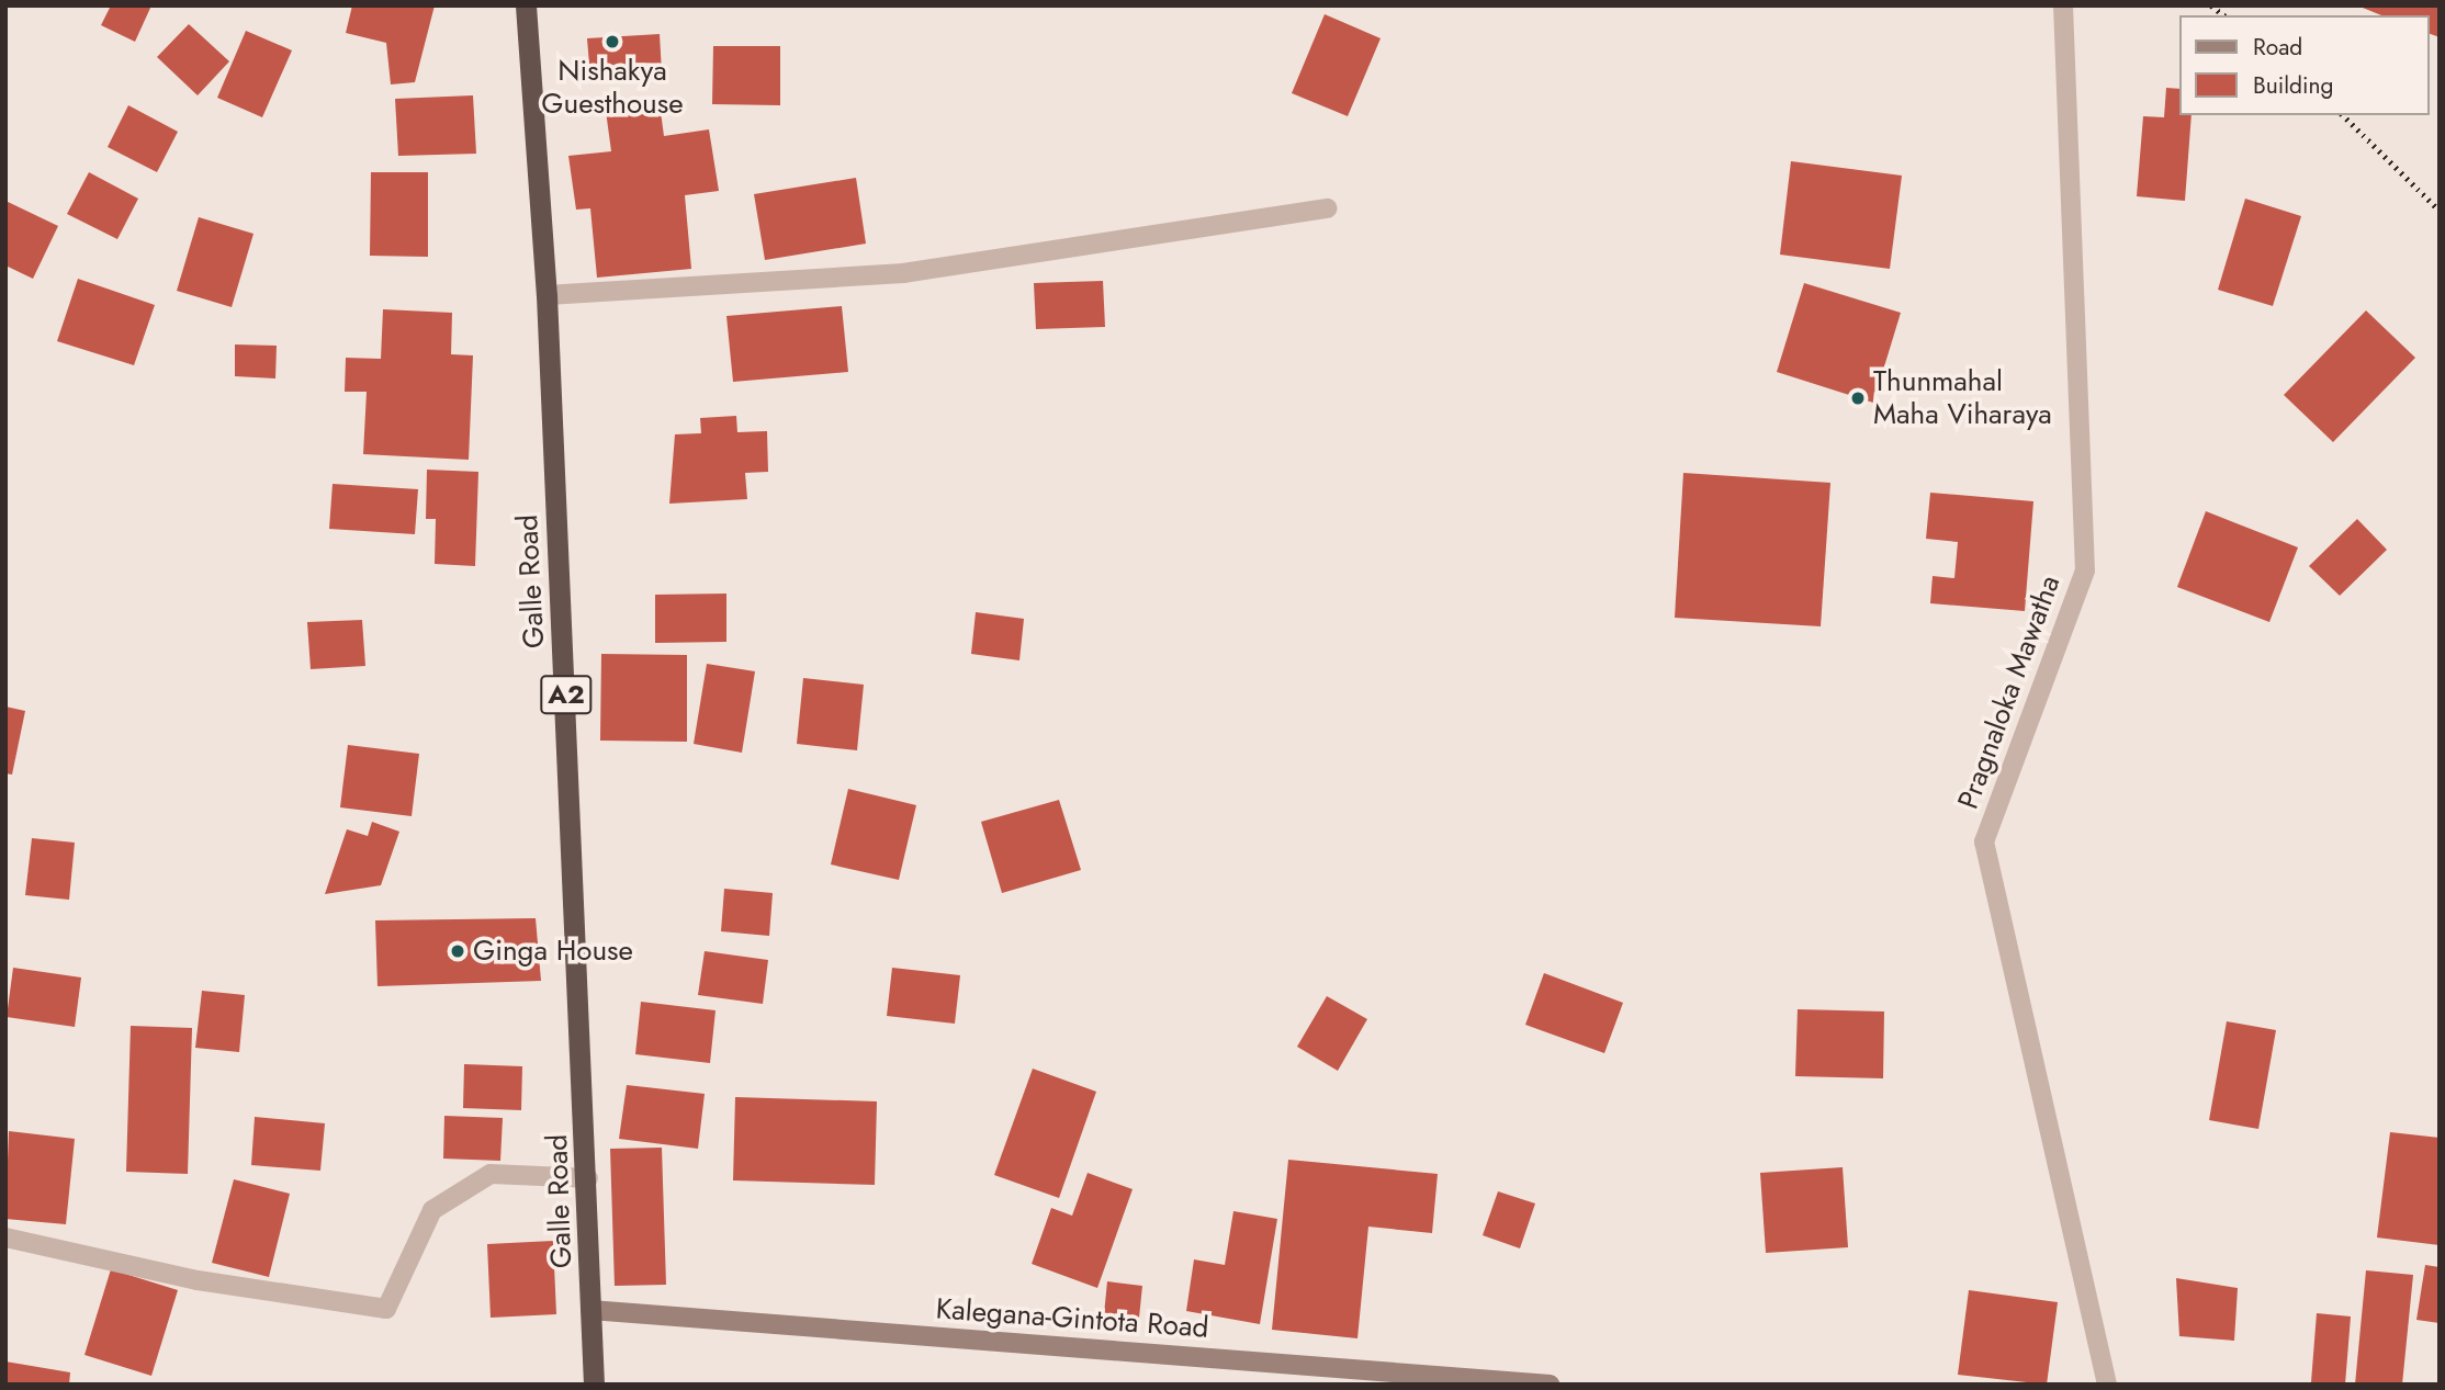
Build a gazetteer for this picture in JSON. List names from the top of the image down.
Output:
{
  "streets": {
    "highway": ["Galle Road", "A2"],
    "main road": ["Kalegana-Gintota Road"],
    "street": ["Pragnaloka Mawatha"]
  },
  "crossings": [
    ["Galle Road", "Kalegana-Gintota Road"]
  ],
  "places": ["Nishakya Guesthouse", "Thunmahal Maha Viharaya", "Ginga House"],
  "legend": ["Road", "Building"]
}
